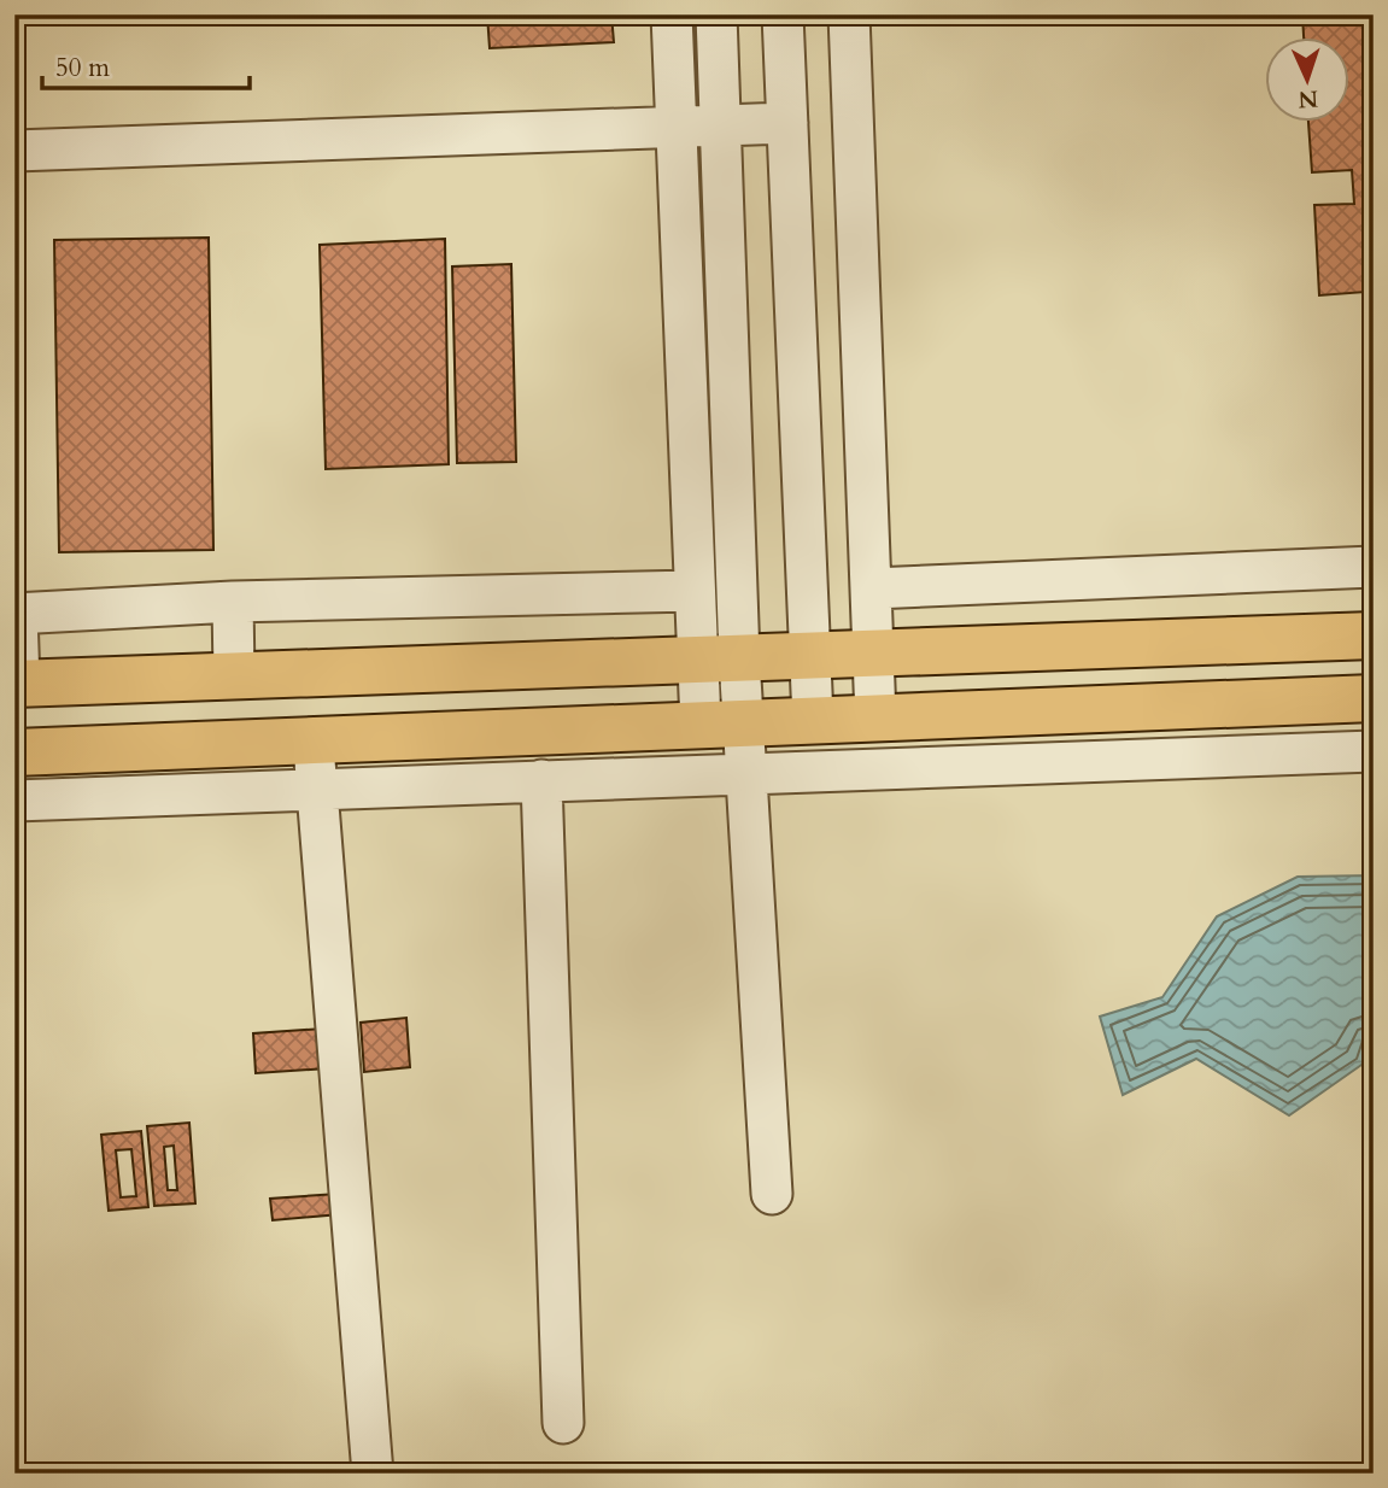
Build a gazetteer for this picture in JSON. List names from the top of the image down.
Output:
{
  "scale_bar": "50 m",
  "north": "bottom"
}
